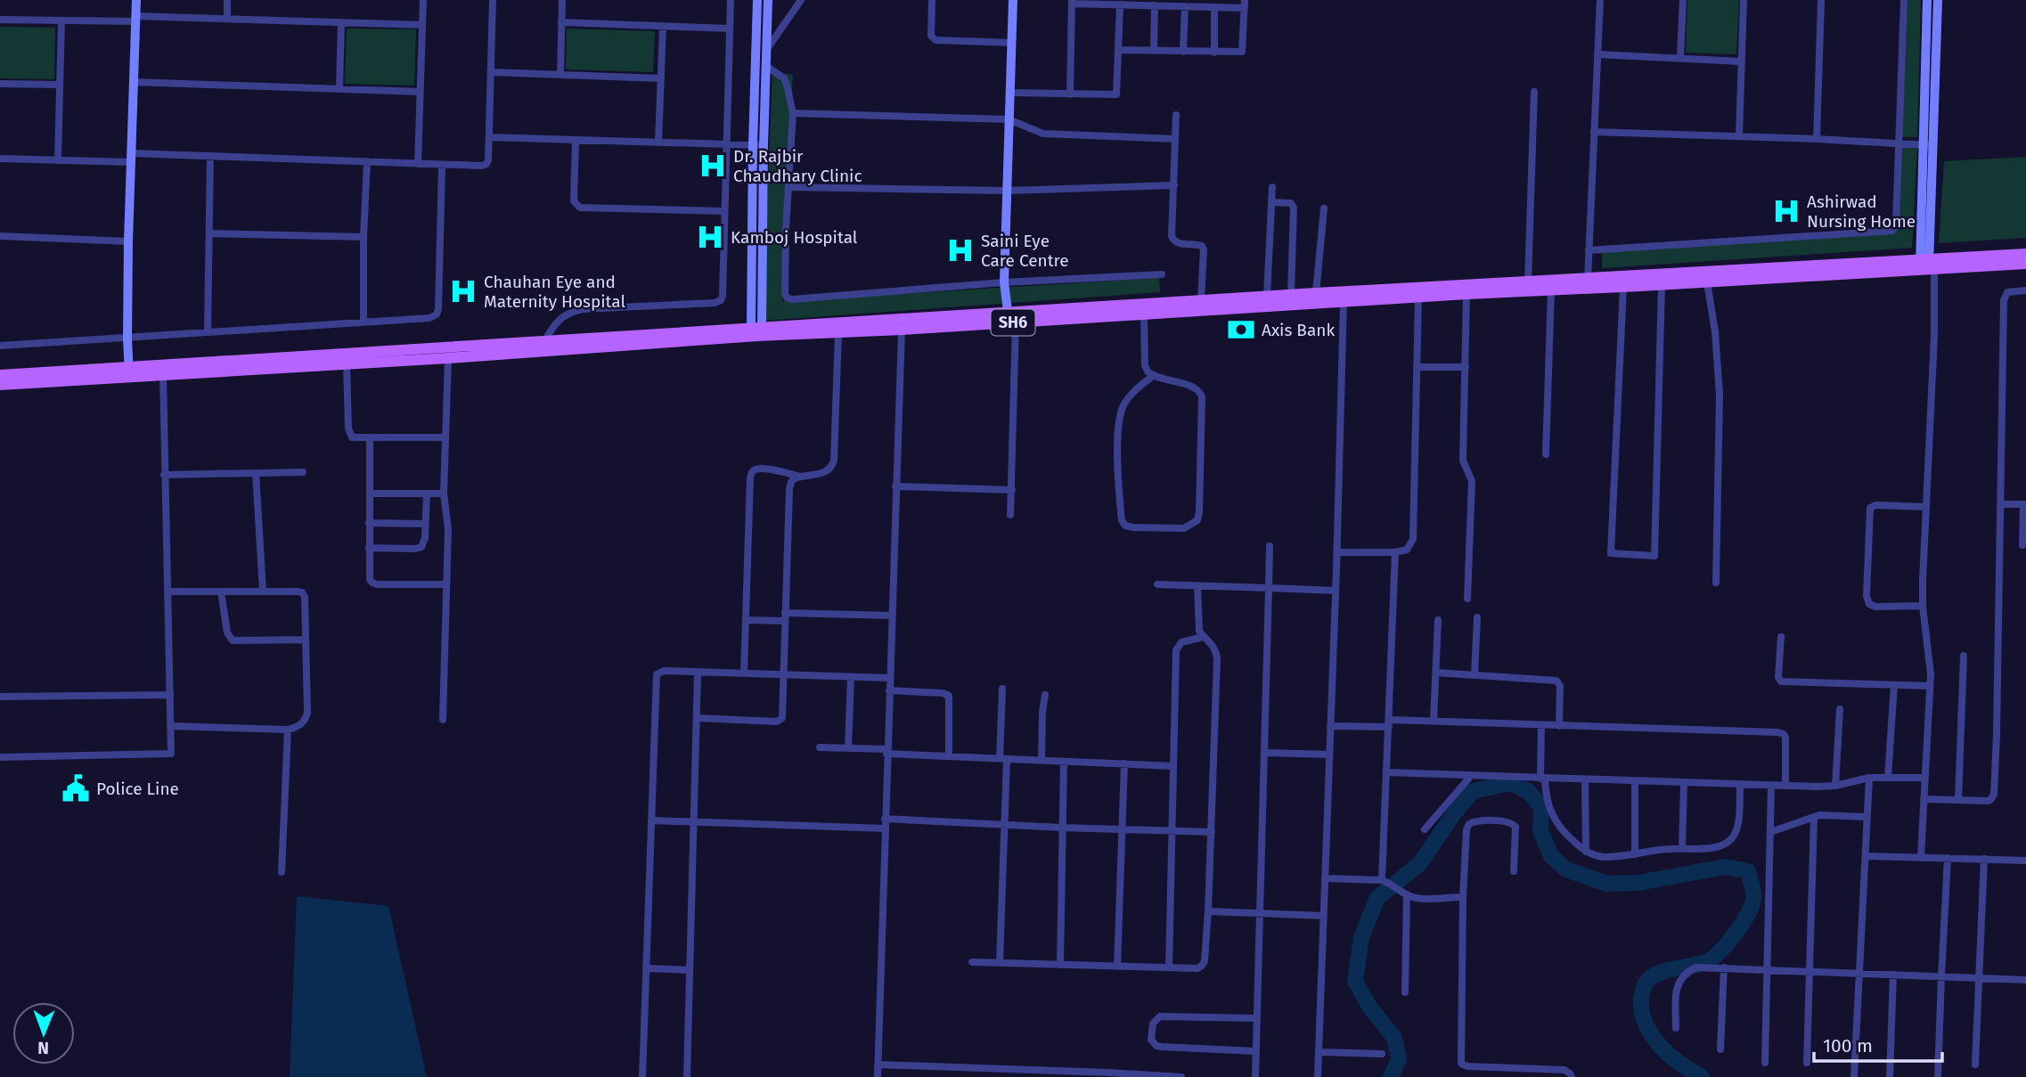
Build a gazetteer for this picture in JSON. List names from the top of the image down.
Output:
{
  "streets": {
    "main road": ["SH6"]
  },
  "places": {
    "hospital": [
      "Dr. Rajbir Chaudhary Clinic",
      "Ashirwad Nursing Home",
      "Kamboj Hospital",
      "Saini Eye Care Centre",
      "Chauhan Eye and Maternity Hospital"
    ],
    "bank": ["Axis Bank"],
    "public building": ["Police Line"]
  },
  "scale_bar": "100 m",
  "north": "bottom"
}
